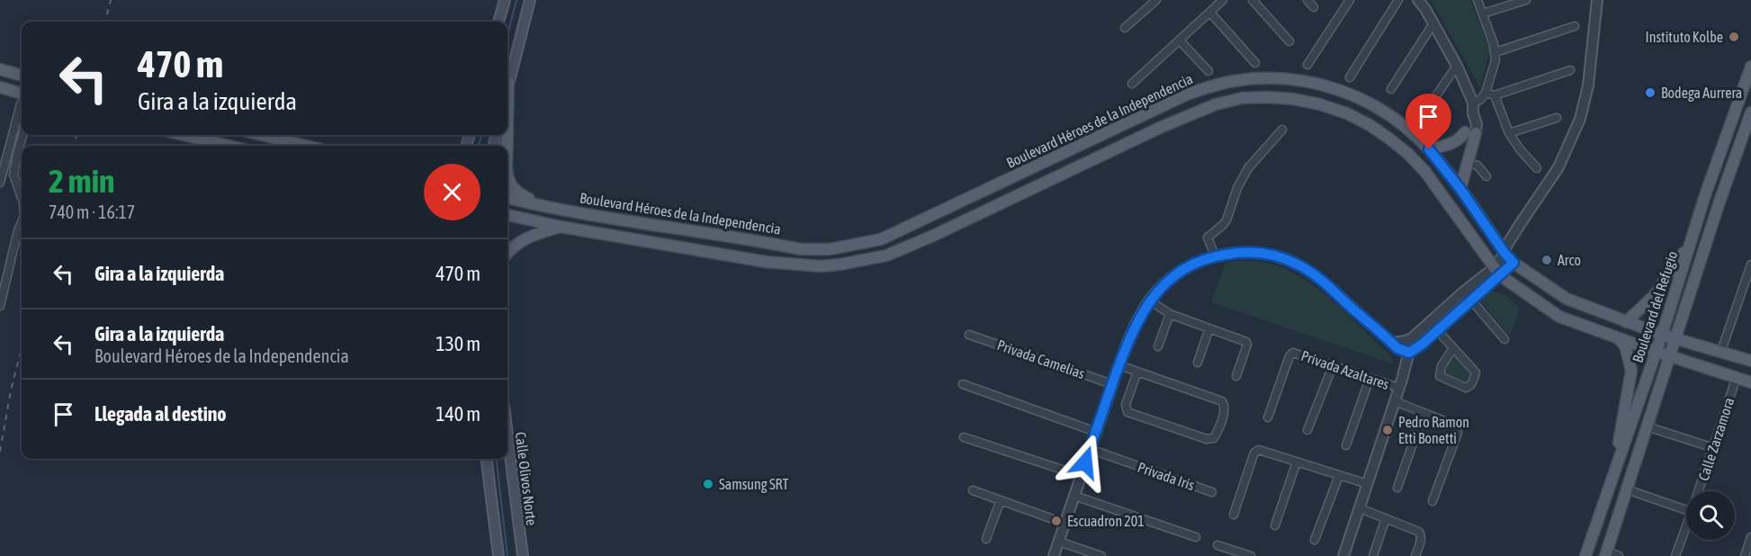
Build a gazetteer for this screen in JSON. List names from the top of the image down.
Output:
{
  "streets": {
    "main road": ["Boulevard Héroes de la Independencia", "Boulevard del Refugio", "Calle Olivos Norte"],
    "street": [
      "Privada Camelias",
      "Privada Azaltares",
      "Calle Zarzamora",
      "Privada Iris"
    ]
  },
  "crossings": [
    ["Boulevard Héroes de la Independencia", "Boulevard del Refugio"]
  ],
  "places": [
    "Instituto Kolbe",
    "Bodega Aurrera",
    "Arco",
    "Pedro Ramon Etti Bonetti",
    "Samsung SRT",
    "Escuadron 201"
  ],
  "page": {
    "turn": ["470 m", "Gira a la izquierda"],
    "heading": ["2 min", "740 m · 16:17"],
    "list": [
      {
        "name": "Gira a la izquierda",
        "value": "470 m"
      },
      {
        "name": "Gira a la izquierda",
        "note": "Boulevard Héroes de la Independencia",
        "value": "130 m"
      },
      {
        "name": "Llegada al destino",
        "value": "140 m"
      }
    ]
  }
}
